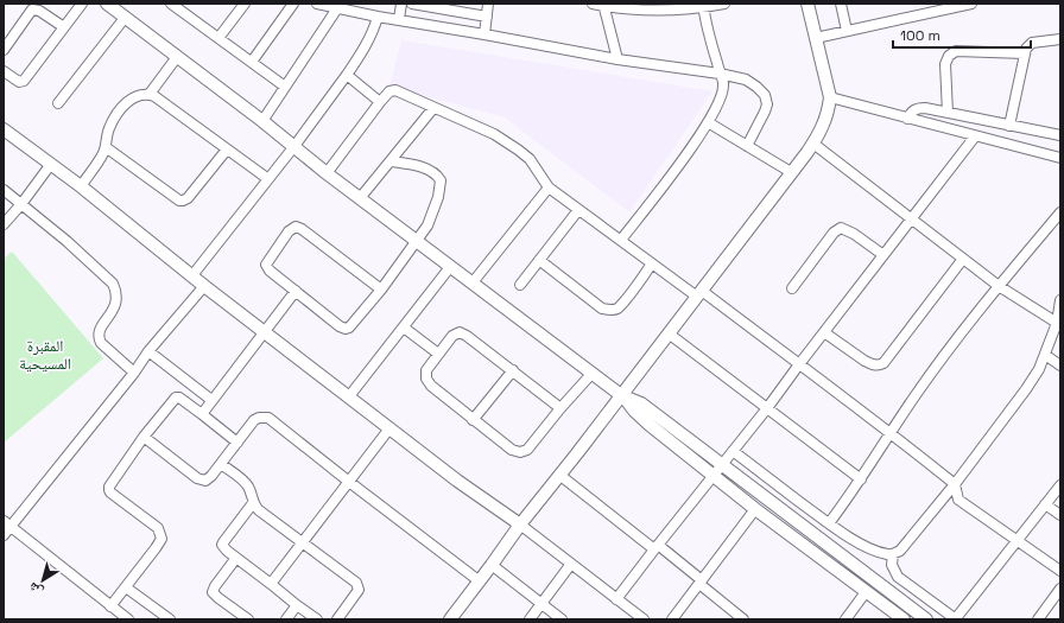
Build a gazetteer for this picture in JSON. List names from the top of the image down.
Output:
{
  "parks": ["المقبرة المسيحية"],
  "scale_bar": "100 m",
  "north": "bottom left"
}
